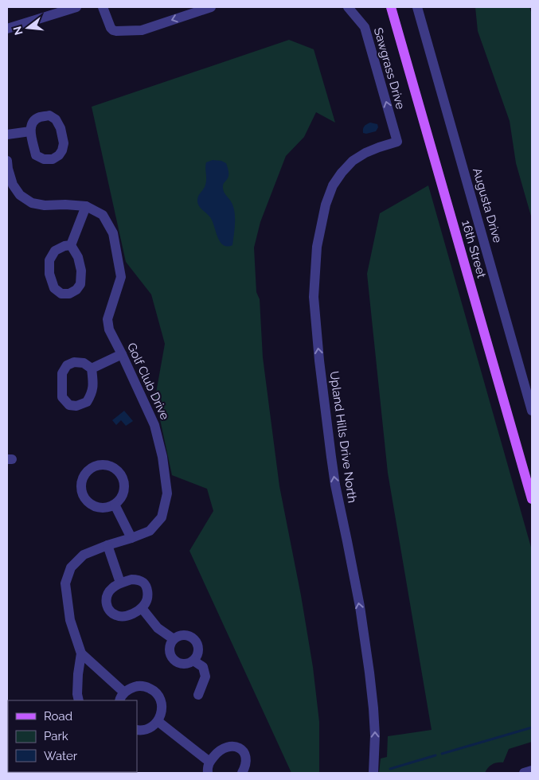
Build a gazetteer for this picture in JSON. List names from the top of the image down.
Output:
{
  "streets": {
    "main road": ["16th Street"],
    "street": [
      "Sawgrass Drive",
      "Augusta Drive",
      "Golf Club Drive",
      "Upland Hills Drive North"
    ]
  },
  "crossings": [
    ["Sawgrass Drive", "Upland Hills Drive North"]
  ],
  "one_way": ["Sawgrass Drive", "Upland Hills Drive North"],
  "legend": ["Road", "Park", "Water"],
  "north": "left"
}
